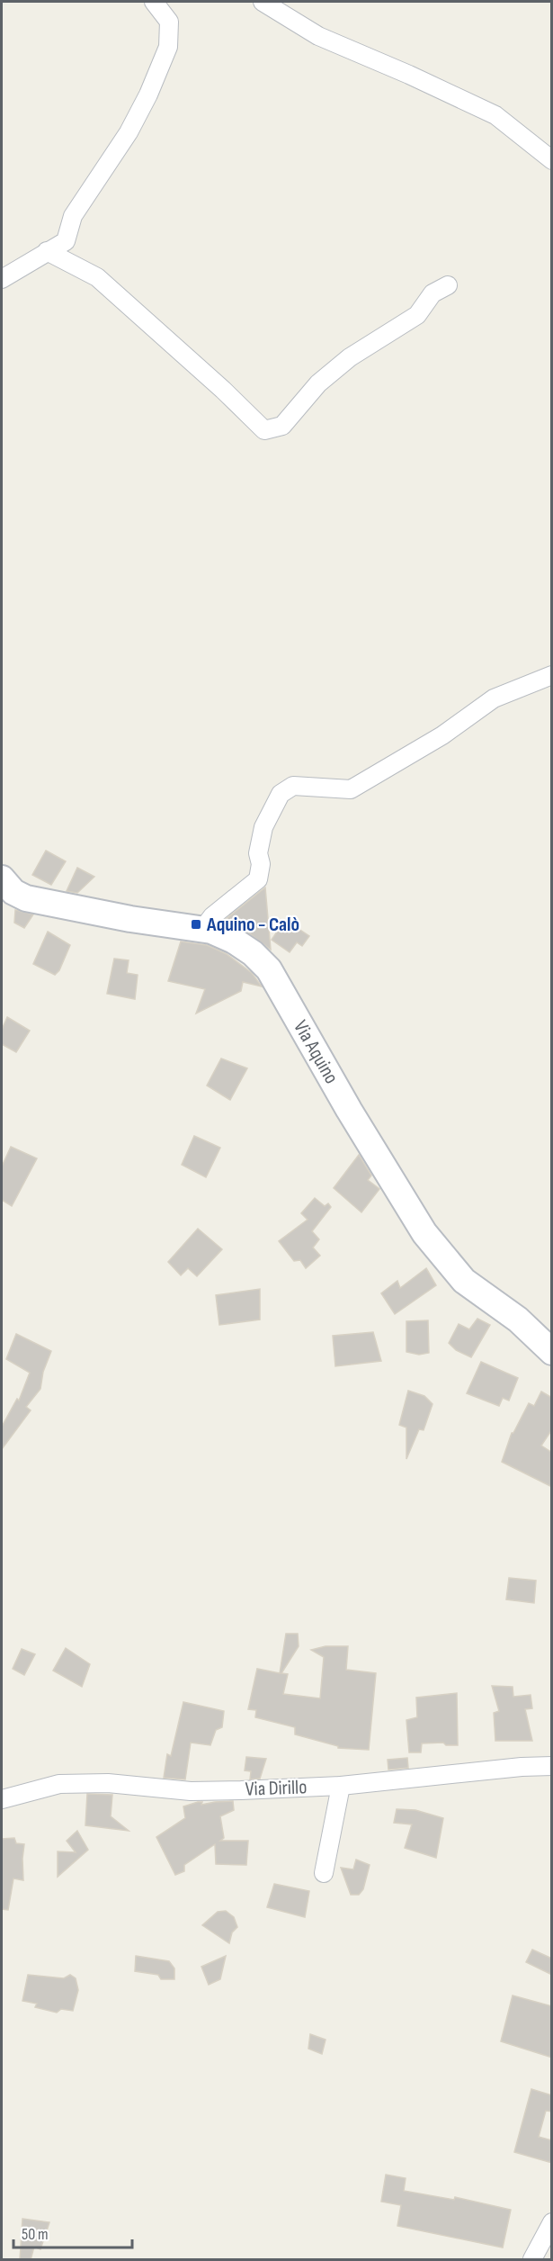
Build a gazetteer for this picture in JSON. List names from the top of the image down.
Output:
{
  "streets": {
    "street": ["Via Aquino", "Via Dirillo"]
  },
  "places": {
    "transit": ["Aquino - Calò"]
  },
  "scale_bar": "50 m"
}
